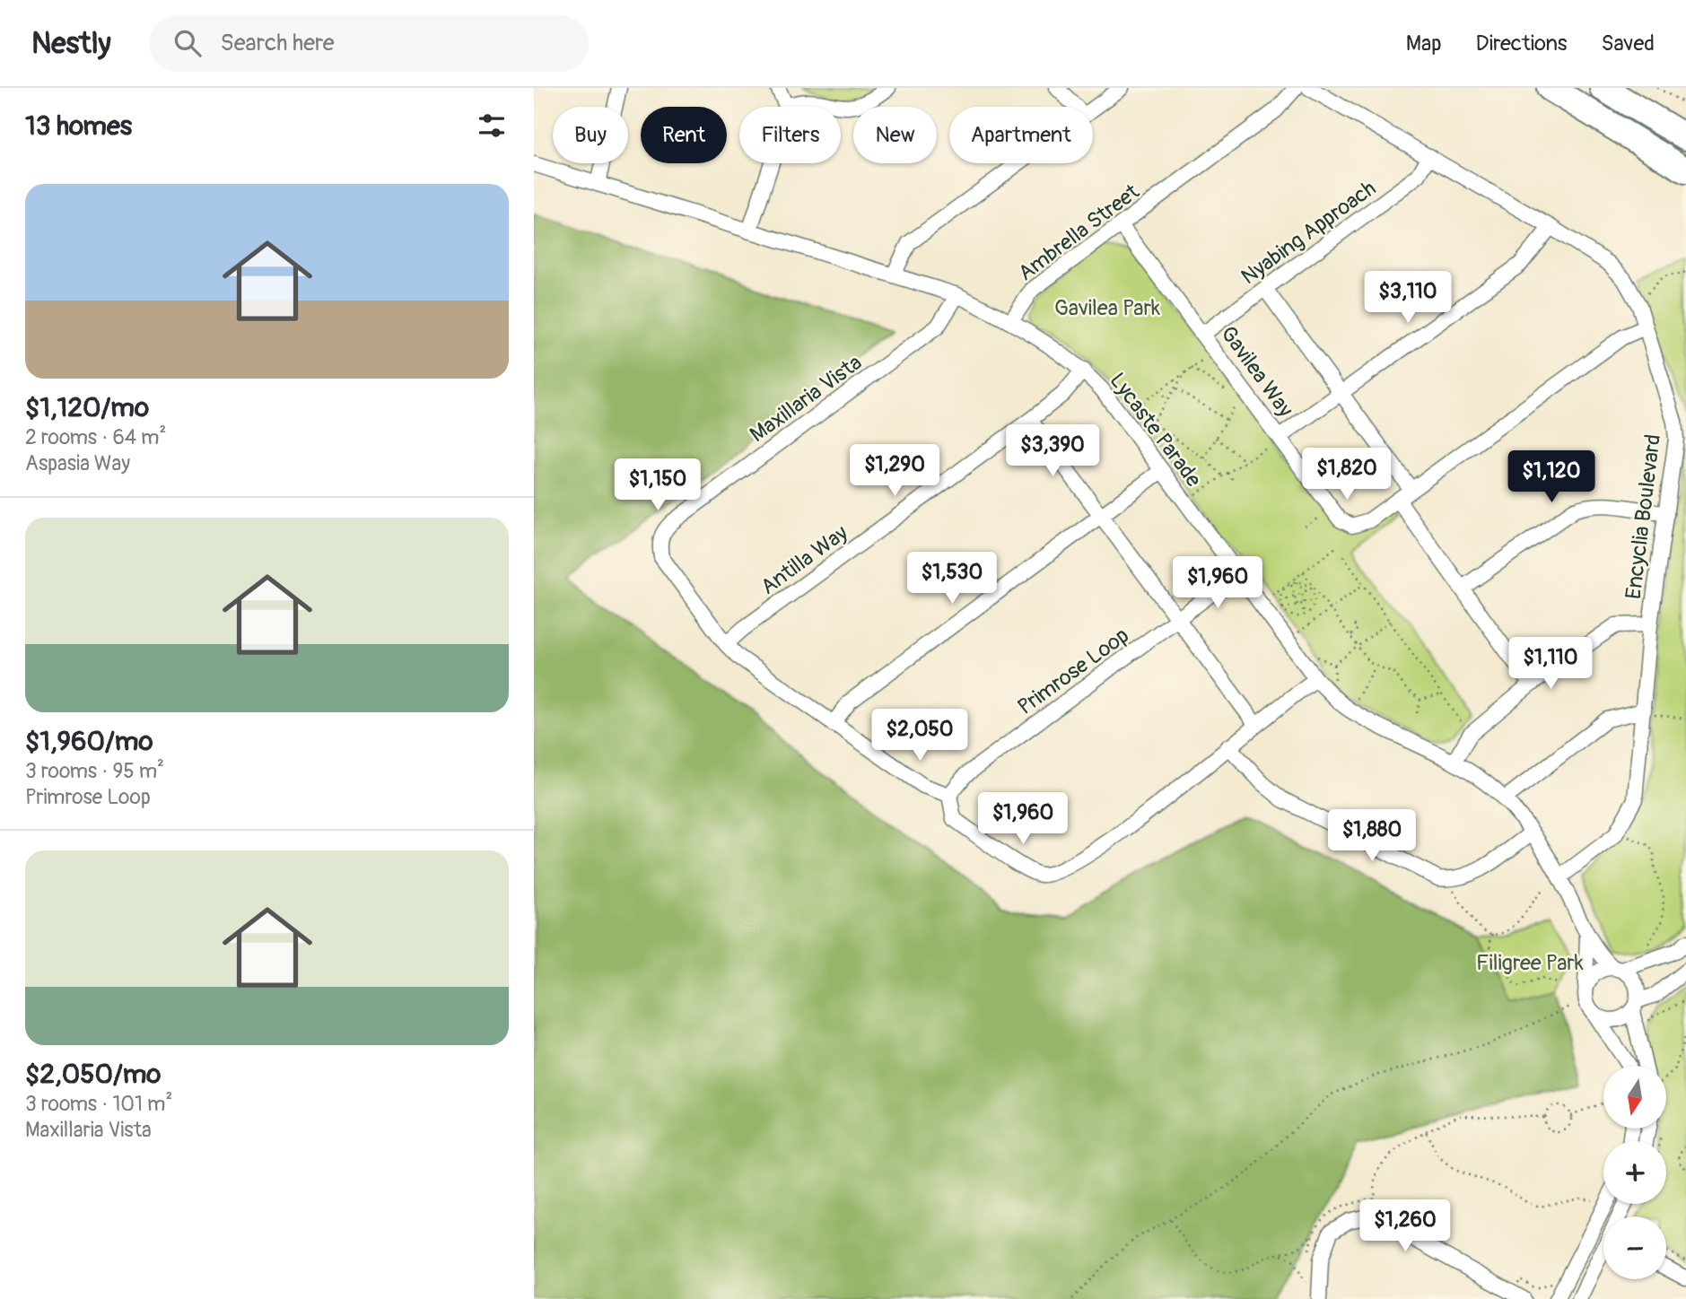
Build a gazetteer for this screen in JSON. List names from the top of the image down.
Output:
{
  "streets": {
    "street": [
      "Ambrella Street",
      "Nyabing Approach",
      "Gavilea Way",
      "Maxillaria Vista",
      "Lycaste Parade",
      "Encyclia Boulevard",
      "Antilla Way",
      "Primrose Loop"
    ]
  },
  "crossings": [
    ["Ambrella Street", "Gavilea Way"],
    ["Ambrella Street", "Lycaste Parade"],
    ["Nyabing Approach", "Gavilea Way"],
    ["Nyabing Approach", "Encyclia Boulevard"],
    ["Gavilea Way", "Encyclia Boulevard"],
    ["Maxillaria Vista", "Lycaste Parade"],
    ["Maxillaria Vista", "Antilla Way"],
    ["Maxillaria Vista", "Primrose Loop"],
    ["Lycaste Parade", "Encyclia Boulevard"],
    ["Lycaste Parade", "Antilla Way"],
    ["Lycaste Parade", "Primrose Loop"]
  ],
  "parks": ["Gavilea Park", "Filigree Park"],
  "north": "bottom",
  "page": {
    "header": "Nestly",
    "search": "Search here",
    "nav": ["Map", "Directions", "Saved"],
    "heading": "13 homes",
    "chip": [
      "Buy",
      "Rent",
      "Filters",
      "New",
      "Apartment"
    ],
    "list": [
      {
        "name": "$1,120/mo",
        "note": "2 rooms · 64 m² · Aspasia Way"
      },
      {
        "name": "$1,960/mo",
        "note": "3 rooms · 95 m² · Primrose Loop"
      },
      {
        "name": "$2,050/mo",
        "note": "3 rooms · 101 m² · Maxillaria Vista"
      }
    ],
    "price": [
      "$3,110",
      "$3,390",
      "$1,290",
      "$1,820",
      "$1,120",
      "$1,150",
      "$1,530",
      "$1,960",
      "$1,110",
      "$2,050",
      "$1,960",
      "$1,880",
      "$1,260"
    ],
    "map_buttons": ["+", "−"]
  }
}
